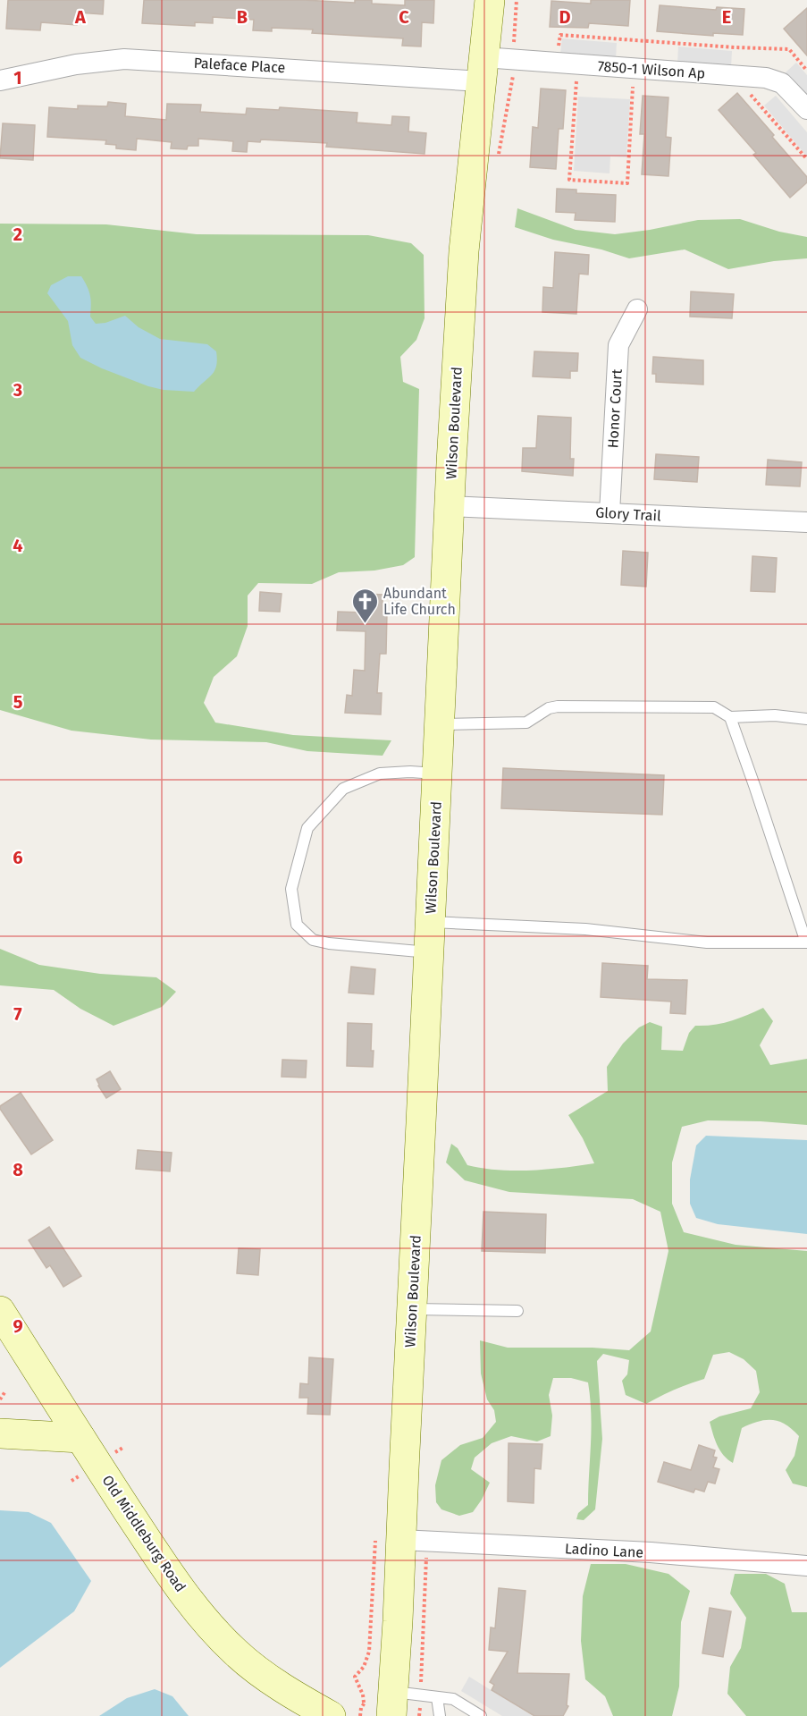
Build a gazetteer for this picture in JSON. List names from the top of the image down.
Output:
{
  "streets": {
    "main road": ["Wilson Boulevard", "Old Middleburg Road"],
    "street": [
      "Paleface Place",
      "7850-1 Wilson Ap",
      "Honor Court",
      "Glory Trail",
      "Ladino Lane"
    ]
  },
  "crossings": [
    ["Paleface Place", "7850-1 Wilson Ap"],
    ["Paleface Place", "Wilson Boulevard"],
    ["7850-1 Wilson Ap", "Wilson Boulevard"],
    ["Honor Court", "Glory Trail"],
    ["Wilson Boulevard", "Glory Trail"],
    ["Wilson Boulevard", "Ladino Lane"]
  ],
  "places": {
    "church": ["Abundant Life Church"]
  },
  "grid": {
    "columns": [
      "A",
      "B",
      "C",
      "D",
      "E"
    ],
    "rows": [
      "1",
      "2",
      "3",
      "4",
      "5",
      "6",
      "7",
      "8",
      "9"
    ]
  }
}
